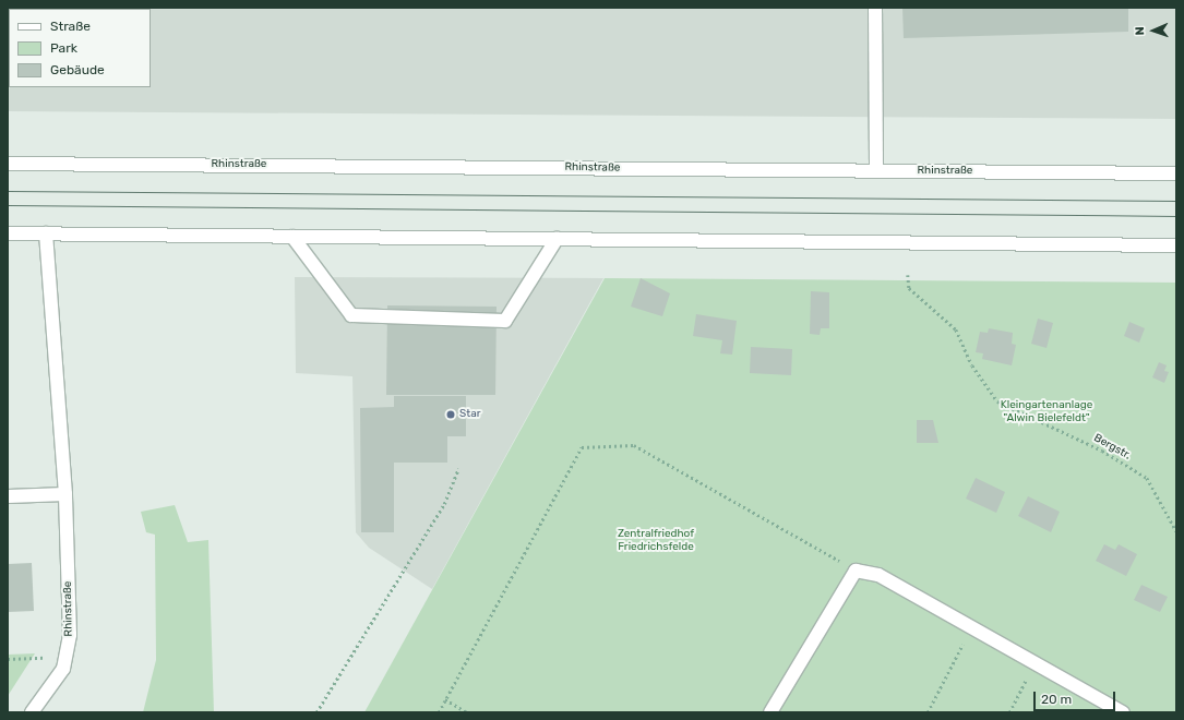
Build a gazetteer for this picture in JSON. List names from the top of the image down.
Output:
{
  "streets": {
    "main road": ["Rhinstraße"],
    "path": ["Bergstr."]
  },
  "parks": ["Kleingartenanlage \"Alwin Bielefeldt\"", "Zentralfriedhof Friedrichsfelde"],
  "places": ["Star"],
  "legend": ["Straße", "Park", "Gebäude"],
  "scale_bar": "20 m",
  "north": "left"
}
